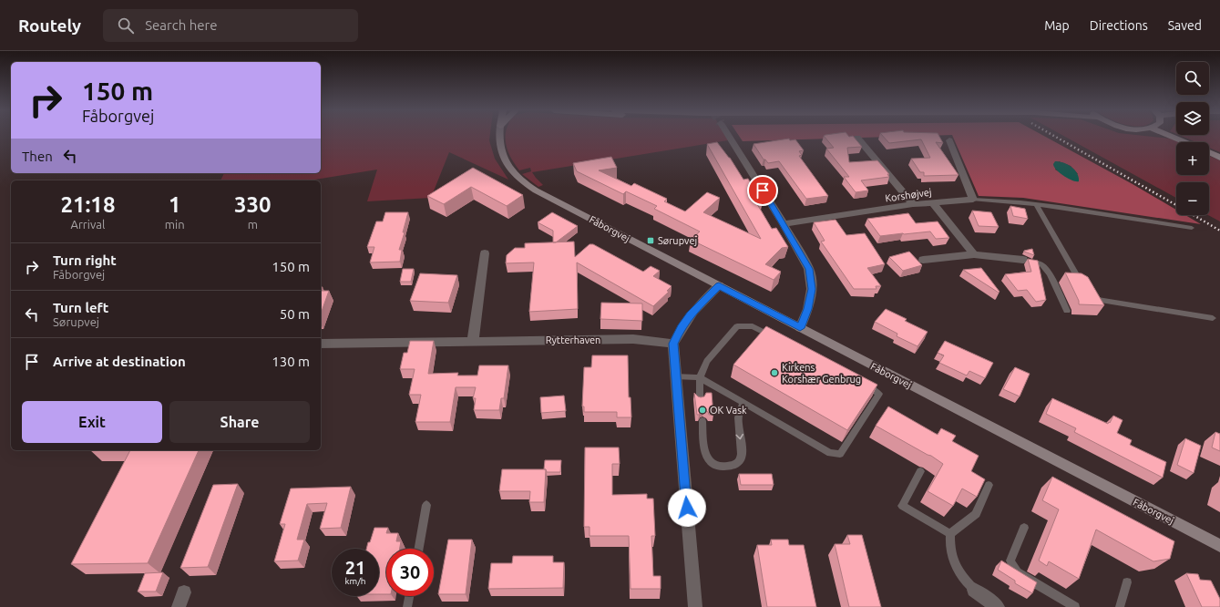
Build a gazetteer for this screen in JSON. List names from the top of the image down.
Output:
{
  "streets": {
    "street": ["Korshøjvej", "Fåborgvej", "Rytterhaven"]
  },
  "places": {
    "transit": ["Sørupvej"],
    "other": ["Kirkens Korshær Genbrug", "OK Vask"]
  },
  "page": {
    "header": "Routely",
    "search": "Search here",
    "nav": ["Map", "Directions", "Saved"],
    "map_buttons": ["+", "−"],
    "turn": ["150 m", "Fåborgvej"],
    "then": "Then",
    "eta": [
      "21:18",
      "Arrival",
      "1",
      "min",
      "330",
      "m"
    ],
    "list": [
      {
        "name": "Turn right",
        "note": "Fåborgvej",
        "value": "150 m"
      },
      {
        "name": "Turn left",
        "note": "Sørupvej",
        "value": "50 m"
      },
      {
        "name": "Arrive at destination",
        "value": "130 m"
      }
    ],
    "buttons": ["Exit", "Share"],
    "speed": "21 km/h",
    "limit": "30"
  }
}
